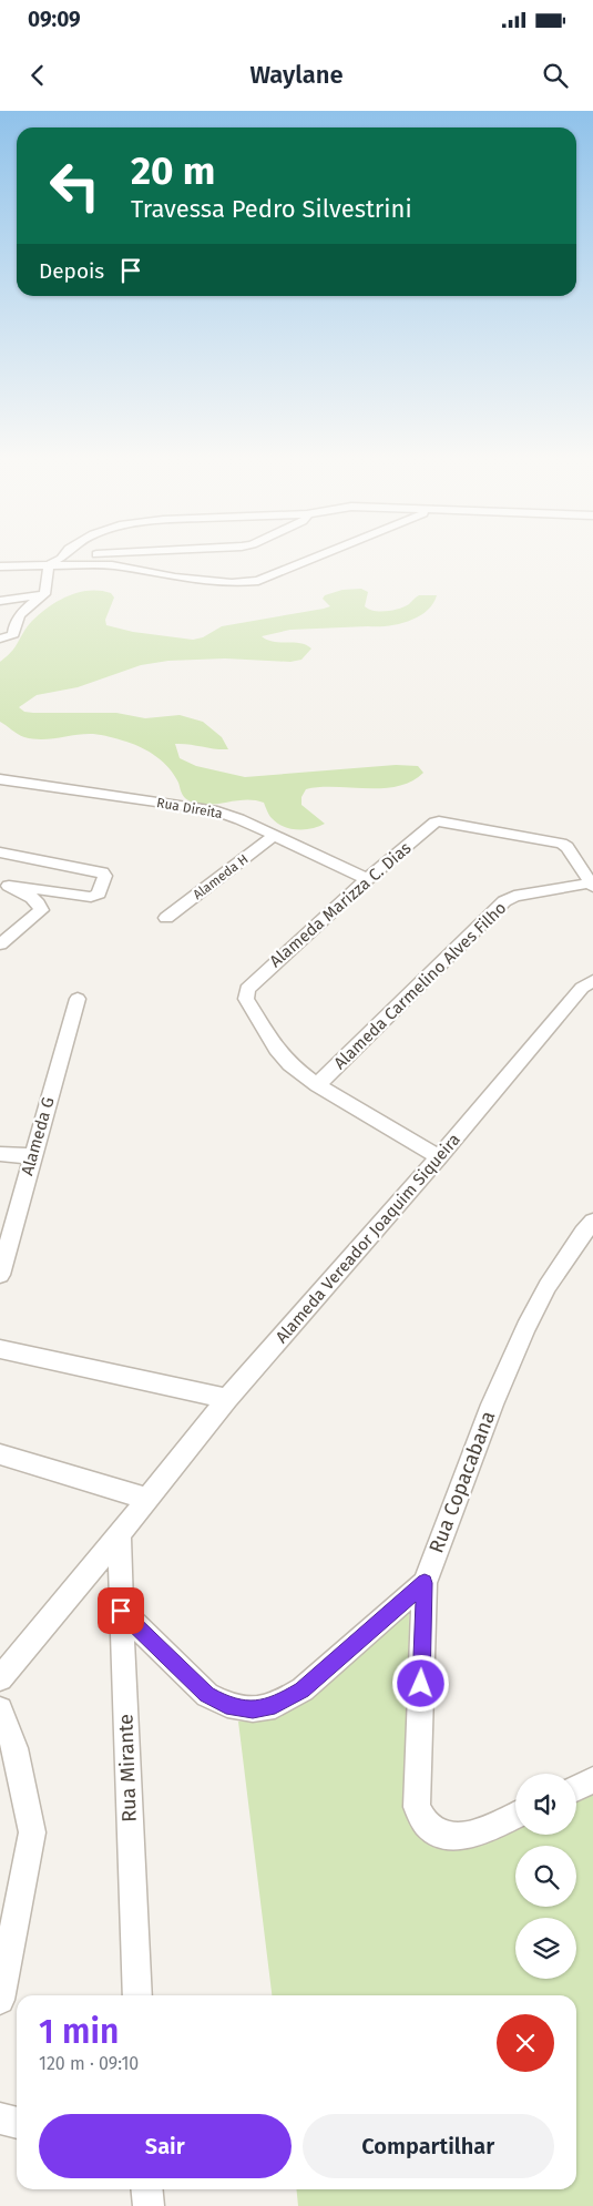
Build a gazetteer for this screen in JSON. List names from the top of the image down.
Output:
{
  "streets": {
    "street": [
      "Rua Direita",
      "Alameda H",
      "Alameda Marizza C. Dias",
      "Alameda Carmelino Alves Filho",
      "Alameda G",
      "Alameda Vereador Joaquim Siqueira",
      "Rua Copacabana",
      "Rua Mirante"
    ]
  },
  "crossings": [
    ["Rua Direita", "Alameda H"],
    ["Rua Direita", "Alameda Marizza C. Dias"],
    ["Alameda Marizza C. Dias", "Alameda Carmelino Alves Filho"],
    ["Alameda Vereador Joaquim Siqueira", "Rua Mirante"]
  ],
  "page": {
    "status": "09:09",
    "header": "Waylane",
    "turn": ["20 m", "Travessa Pedro Silvestrini"],
    "then": "Depois",
    "heading": ["1 min", "120 m · 09:10"],
    "buttons": ["Sair", "Compartilhar"]
  }
}
